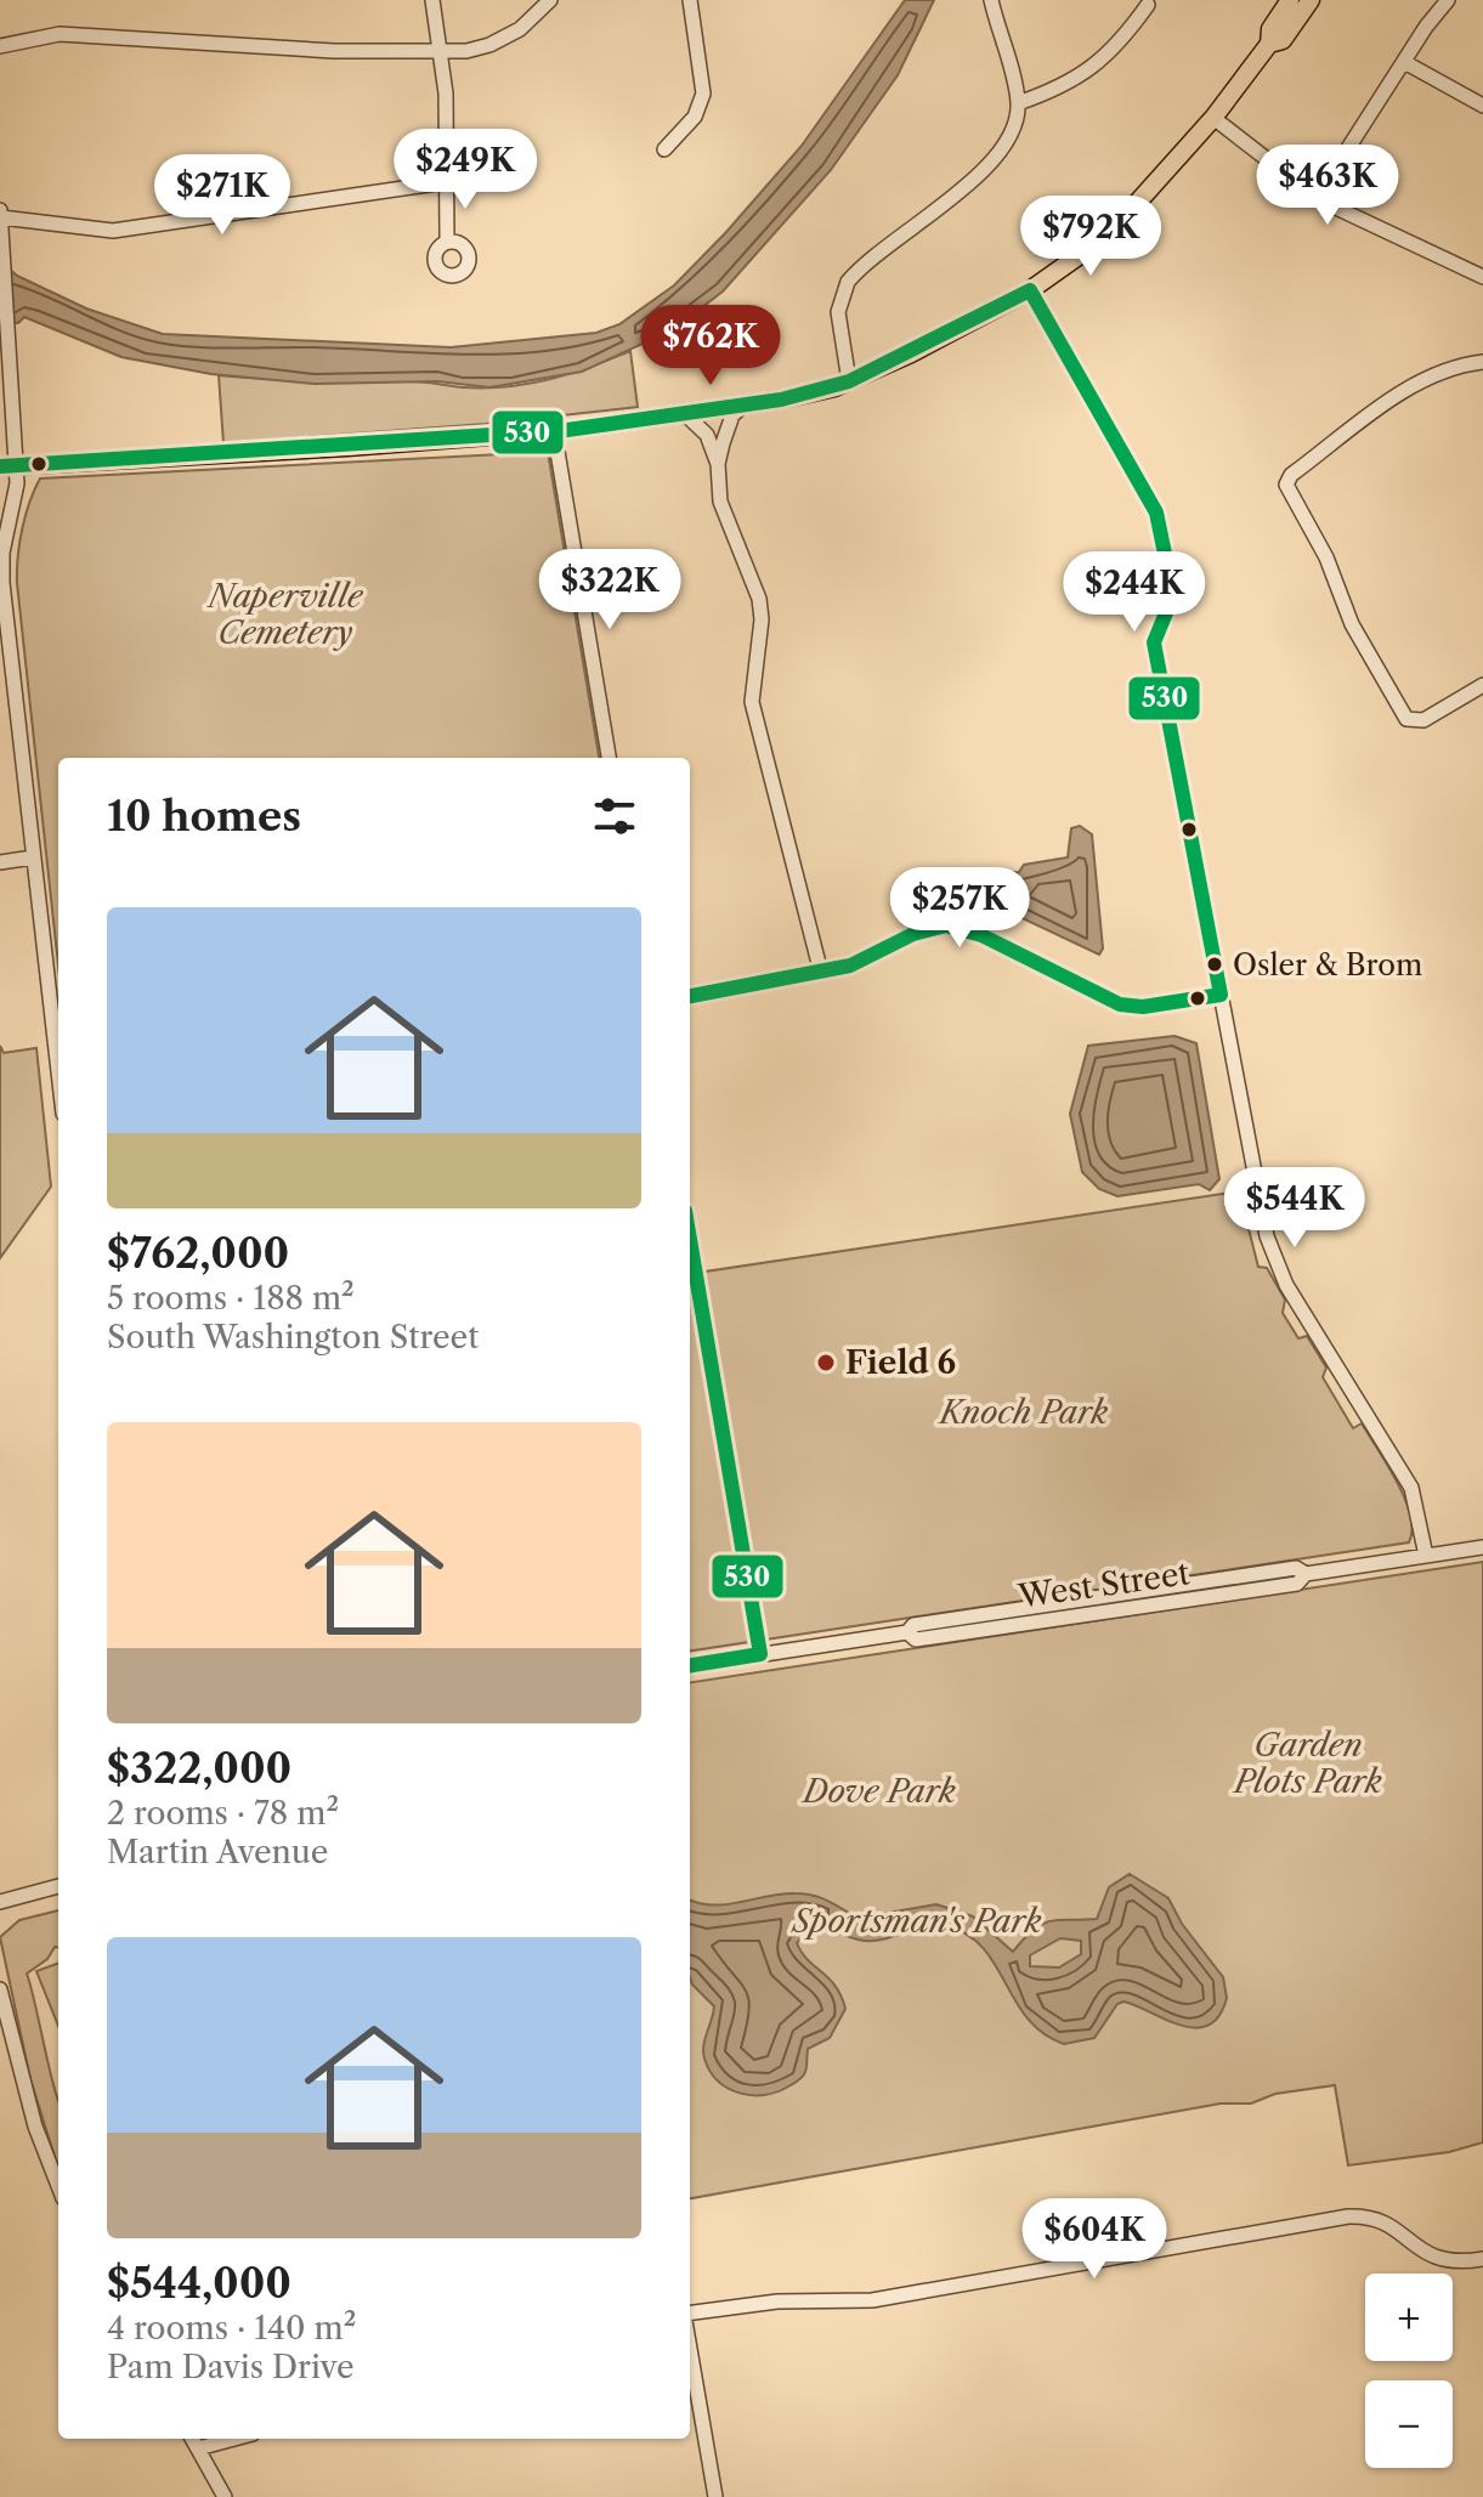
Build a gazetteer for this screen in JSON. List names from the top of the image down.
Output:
{
  "streets": {
    "street": ["West Street"]
  },
  "parks": [
    "Naperville Cemetery",
    "Knoch Park",
    "Garden Plots Park",
    "Dove Park",
    "Sportsman's Park"
  ],
  "places": ["Osler & Brom", "Field 6"],
  "lines": ["transit line 530"],
  "page": {
    "price": [
      "$249K",
      "$463K",
      "$271K",
      "$792K",
      "$762K",
      "$322K",
      "$244K",
      "$257K",
      "$544K",
      "$604K"
    ],
    "heading": "10 homes",
    "list": [
      {
        "name": "$762,000",
        "note": "5 rooms · 188 m² · South Washington Street"
      },
      {
        "name": "$322,000",
        "note": "2 rooms · 78 m² · Martin Avenue"
      },
      {
        "name": "$544,000",
        "note": "4 rooms · 140 m² · Pam Davis Drive"
      }
    ],
    "map_buttons": ["+", "−"]
  }
}
